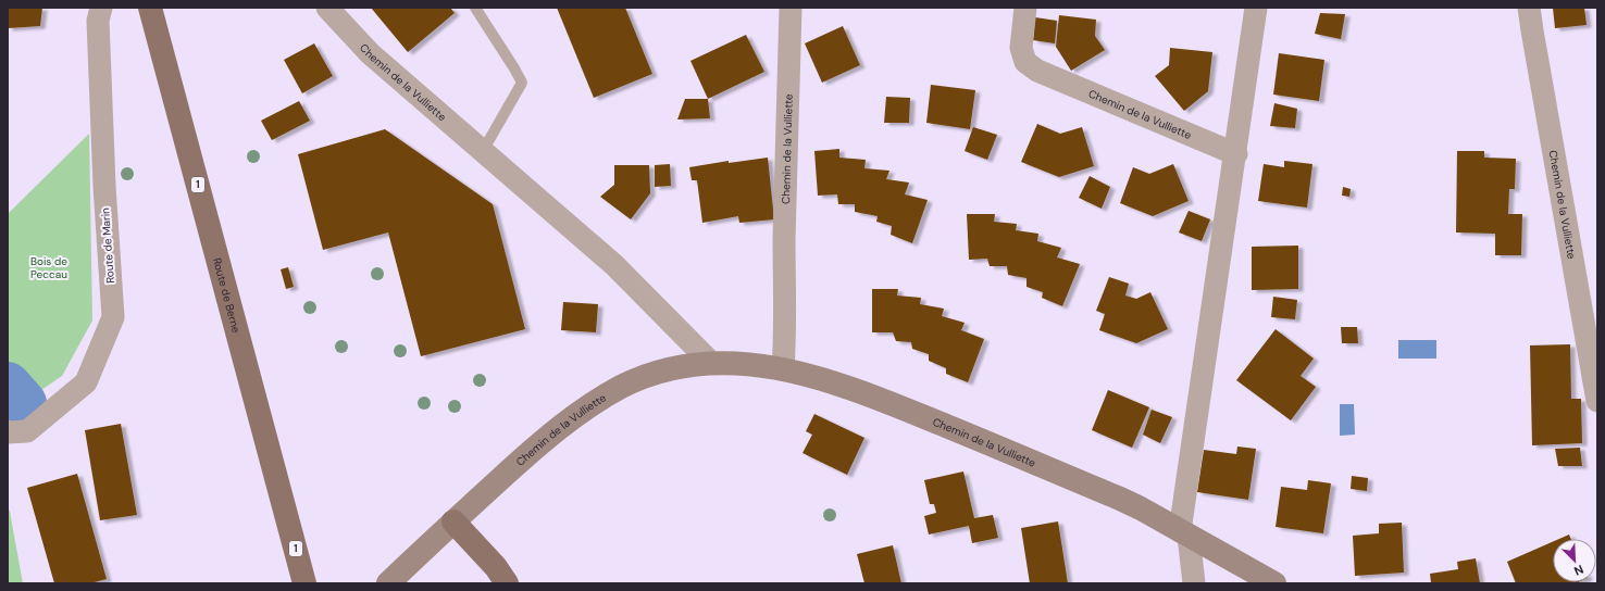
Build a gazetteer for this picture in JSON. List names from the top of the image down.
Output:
{
  "streets": {
    "main road": ["Chemin de la Vulliette", "1", "Route de Berne"],
    "street": ["Route de Marin"]
  },
  "parks": ["Bois de Peccau"],
  "north": "bottom right"
}
